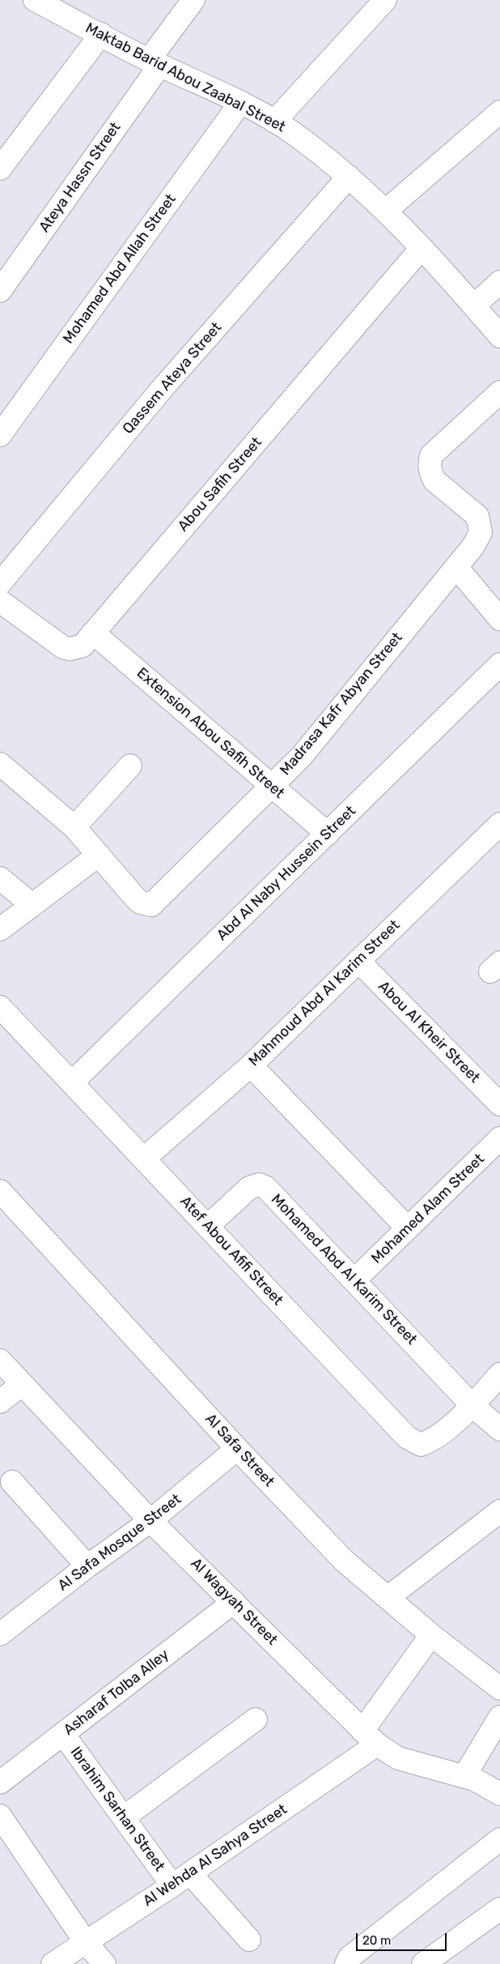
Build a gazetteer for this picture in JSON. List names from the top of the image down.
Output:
{
  "streets": {
    "street": [
      "Maktab Barid Abou Zaabal Street",
      "Ateya Hassn Street",
      "Mohamed Abd Allah Street",
      "Qassem Ateya Street",
      "Abou Safih Street",
      "Madrasa Kafr Abyan Street",
      "Extension Abou Safih Street",
      "Abd Al Naby Hussein Street",
      "Mahmoud Abd Al Karim Street",
      "Abou Al Kheir Street",
      "Mohamed Alam Street",
      "Atef Abou Afifi Street",
      "Mohamed Abd Al Karim Street",
      "Al Safa Street",
      "Al Safa Mosque Street",
      "Al Wagyah Street",
      "Asharaf Tolba Alley",
      "Ibrahim Sarhan Street",
      "Al Wehda Al Sahya Street"
    ]
  },
  "crossings": [
    ["Maktab Barid Abou Zaabal Street", "Ateya Hassn Street"],
    ["Maktab Barid Abou Zaabal Street", "Mohamed Abd Allah Street"],
    ["Maktab Barid Abou Zaabal Street", "Qassem Ateya Street"],
    ["Maktab Barid Abou Zaabal Street", "Abou Safih Street"],
    ["Abou Safih Street", "Extension Abou Safih Street"],
    ["Madrasa Kafr Abyan Street", "Extension Abou Safih Street"],
    ["Extension Abou Safih Street", "Abd Al Naby Hussein Street"],
    ["Abd Al Naby Hussein Street", "Atef Abou Afifi Street"],
    ["Mahmoud Abd Al Karim Street", "Abou Al Kheir Street"],
    ["Mahmoud Abd Al Karim Street", "Atef Abou Afifi Street"],
    ["Mohamed Alam Street", "Mohamed Abd Al Karim Street"],
    ["Atef Abou Afifi Street", "Mohamed Abd Al Karim Street"],
    ["Al Safa Street", "Al Safa Mosque Street"],
    ["Al Safa Street", "Al Wehda Al Sahya Street"],
    ["Al Safa Mosque Street", "Al Wagyah Street"],
    ["Al Wagyah Street", "Asharaf Tolba Alley"],
    ["Al Wagyah Street", "Al Wehda Al Sahya Street"],
    ["Asharaf Tolba Alley", "Ibrahim Sarhan Street"],
    ["Ibrahim Sarhan Street", "Al Wehda Al Sahya Street"]
  ],
  "scale_bar": "20 m"
}
